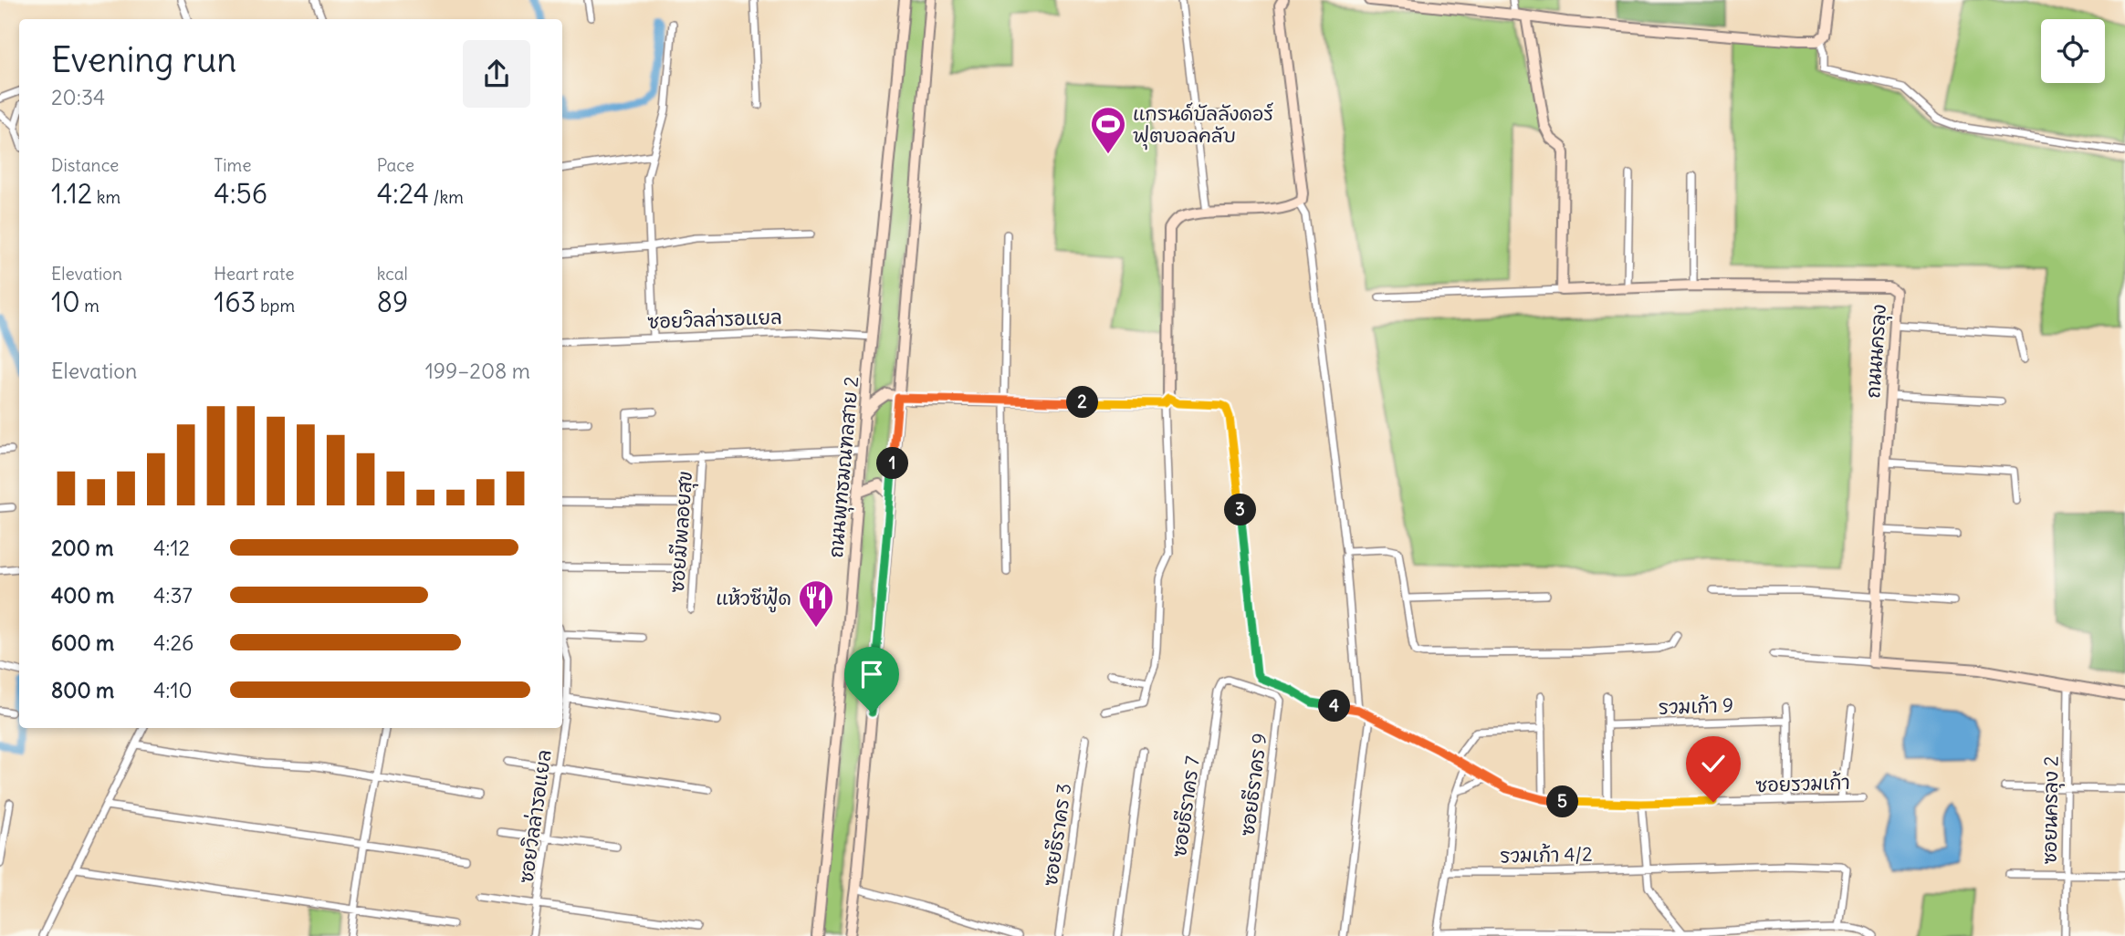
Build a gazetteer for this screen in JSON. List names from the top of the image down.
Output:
{
  "streets": {
    "street": [
      "ซอยวิลล่ารอแยล",
      "ถนนนครลุง",
      "ถนนพุทธมณฑลสาย 2",
      "ซอยมีพลอยสุข",
      "รวมเก้า 9",
      "ซอยรวมเก้า",
      "ซอยธีราคร 9",
      "ซอยธีราคร 7",
      "ซอยนครลุง 2",
      "ซอยธีราคร 3",
      "รวมเก้า 4/2"
    ]
  },
  "crossings": [
    ["ซอยวิลล่ารอแยล", "ถนนพุทธมณฑลสาย 2"],
    ["ถนนพุทธมณฑลสาย 2", "ซอยมีพลอยสุข"],
    ["ซอยธีราคร 9", "ซอยธีราคร 7"]
  ],
  "places": {
    "sports": ["แกรนด์บัลลังดอร์ ฟุตบอลคลับ"],
    "restaurant": ["แห้วซีฟู้ด"]
  },
  "page": {
    "heading": ["Evening run", "20:34"],
    "stats": [
      ["Distance", "1.12 km"],
      ["Time", "4:56"],
      ["Pace", "4:24 /km"],
      ["Elevation", "10 m"],
      ["Heart rate", "163 bpm"],
      ["kcal", "89"]
    ],
    "chart": ["Elevation", "199–208 m"],
    "pins": [
      "2",
      "1",
      "3",
      "4",
      "5"
    ],
    "list": [
      {
        "name": "200 m",
        "note": "4:12"
      },
      {
        "name": "400 m",
        "note": "4:37"
      },
      {
        "name": "600 m",
        "note": "4:26"
      },
      {
        "name": "800 m",
        "note": "4:10"
      }
    ]
  }
}
